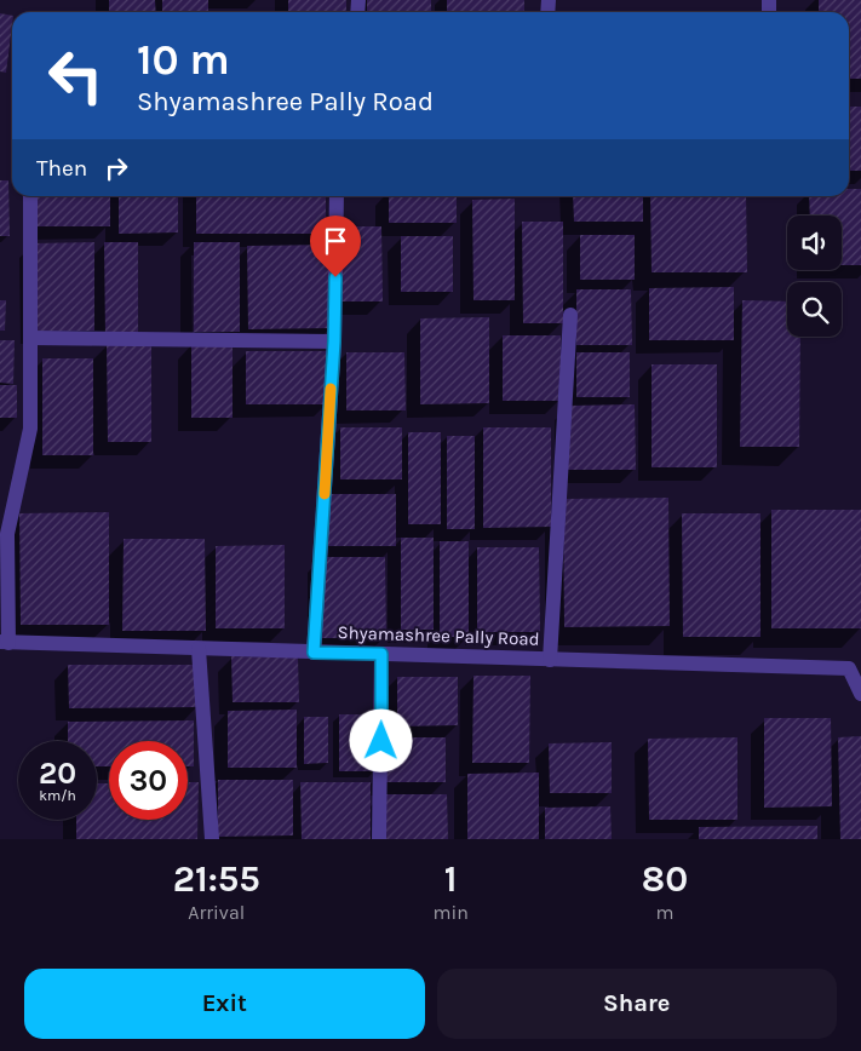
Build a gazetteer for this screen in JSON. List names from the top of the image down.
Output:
{
  "streets": {
    "street": ["Shyamashree Pally Road"]
  },
  "page": {
    "turn": ["10 m", "Shyamashree Pally Road"],
    "then": "Then",
    "speed": "20 km/h",
    "limit": "30",
    "eta": [
      "21:55",
      "Arrival",
      "1",
      "min",
      "80",
      "m"
    ],
    "buttons": ["Exit", "Share"]
  }
}
